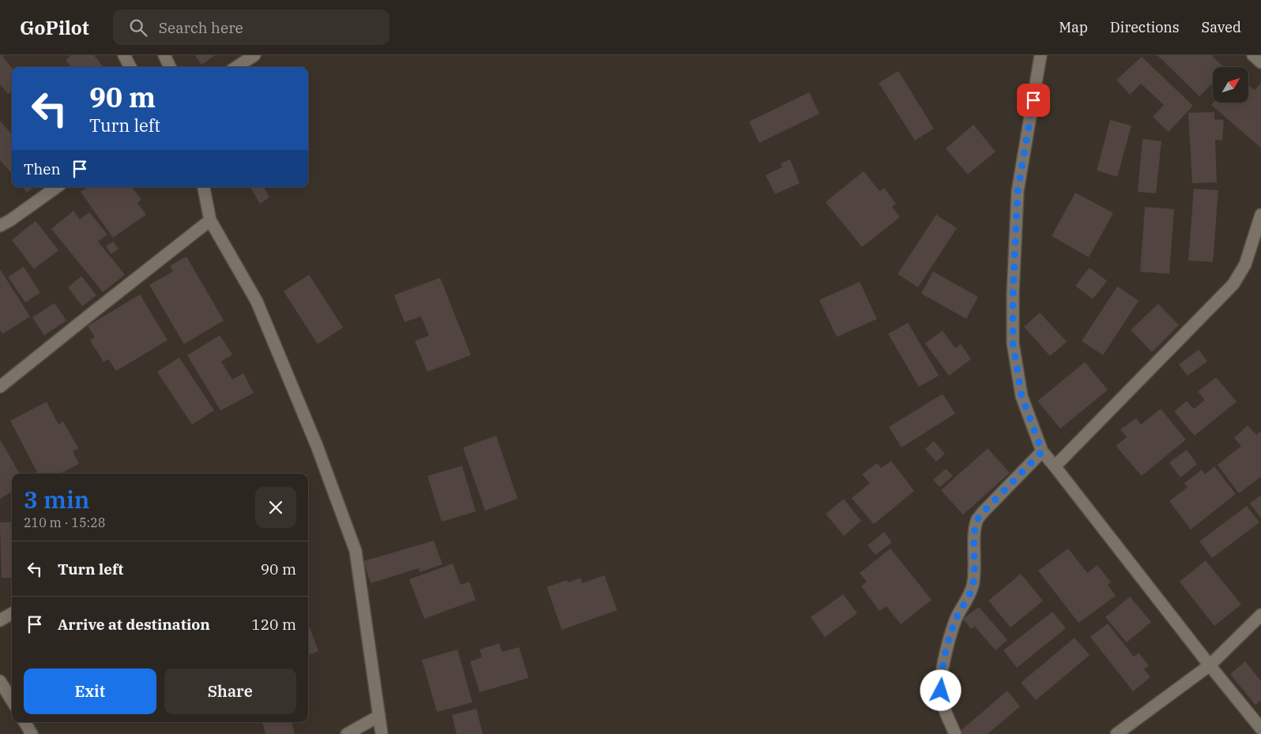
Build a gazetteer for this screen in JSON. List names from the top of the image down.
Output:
{
  "north": "top right",
  "page": {
    "header": "GoPilot",
    "search": "Search here",
    "nav": ["Map", "Directions", "Saved"],
    "turn": ["90 m", "Turn left"],
    "then": "Then",
    "heading": ["3 min", "210 m · 15:28"],
    "list": [
      {
        "name": "Turn left",
        "value": "90 m"
      },
      {
        "name": "Arrive at destination",
        "value": "120 m"
      }
    ],
    "buttons": ["Exit", "Share"]
  }
}
